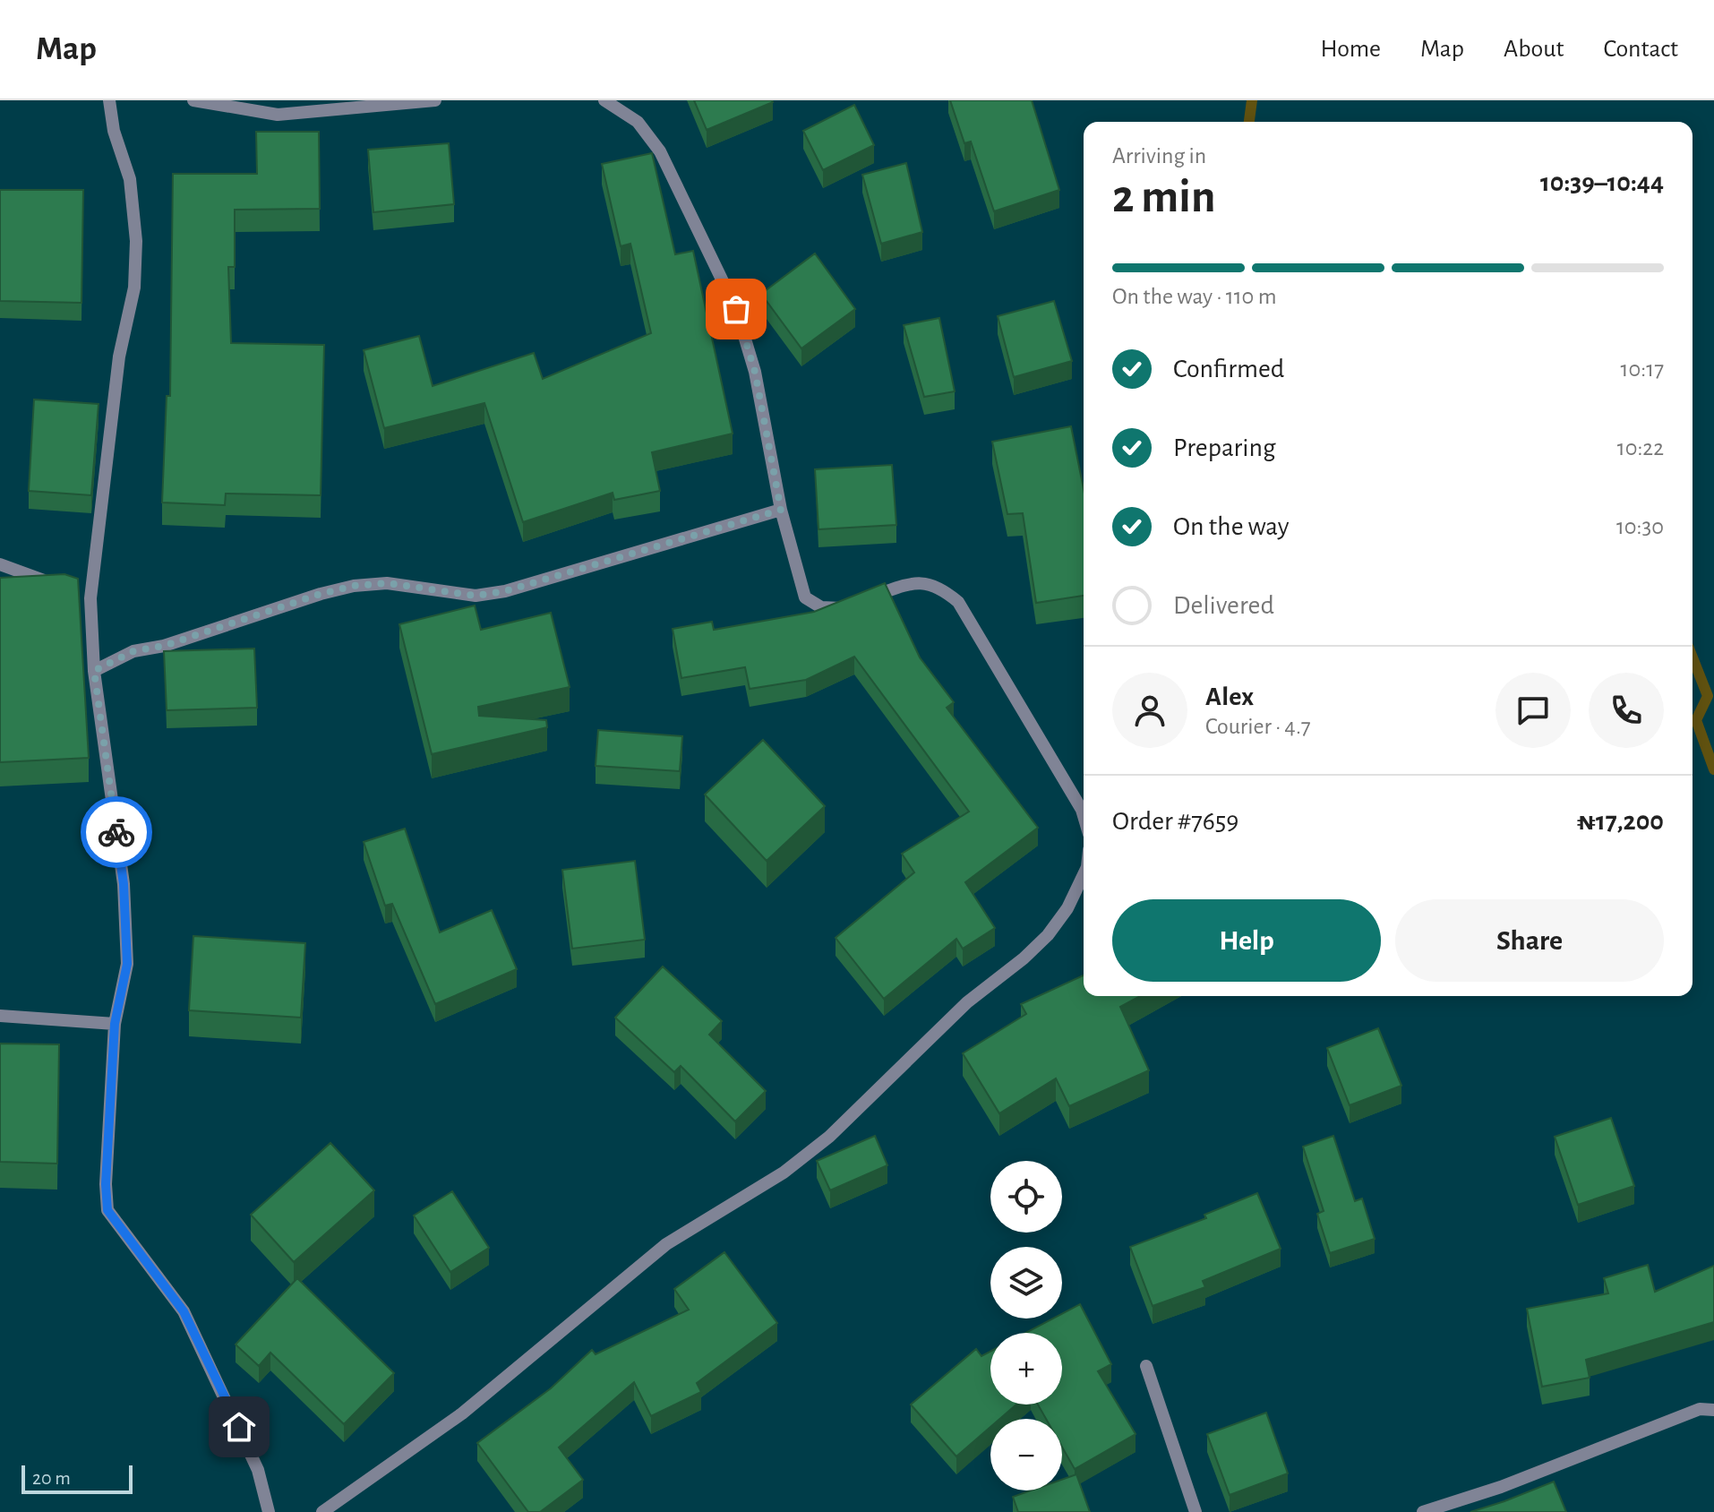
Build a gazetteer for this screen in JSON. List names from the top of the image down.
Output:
{
  "scale_bar": "20 m",
  "page": {
    "header": "Map",
    "nav": [
      "Home",
      "Map",
      "About",
      "Contact"
    ],
    "heading": ["2 min", "Arriving in", "10:39–10:44"],
    "panel": [
      "Alex",
      "Courier · 4.7",
      "Order #7659",
      "₦17,200"
    ],
    "bar": "On the way · 110 m",
    "list": [
      ["Confirmed", "10:17"],
      ["Preparing", "10:22"],
      ["On the way", "10:30"],
      "Delivered"
    ],
    "buttons": ["Help", "Share"],
    "map_buttons": ["+", "−"],
    "scale": "20 m"
  }
}
